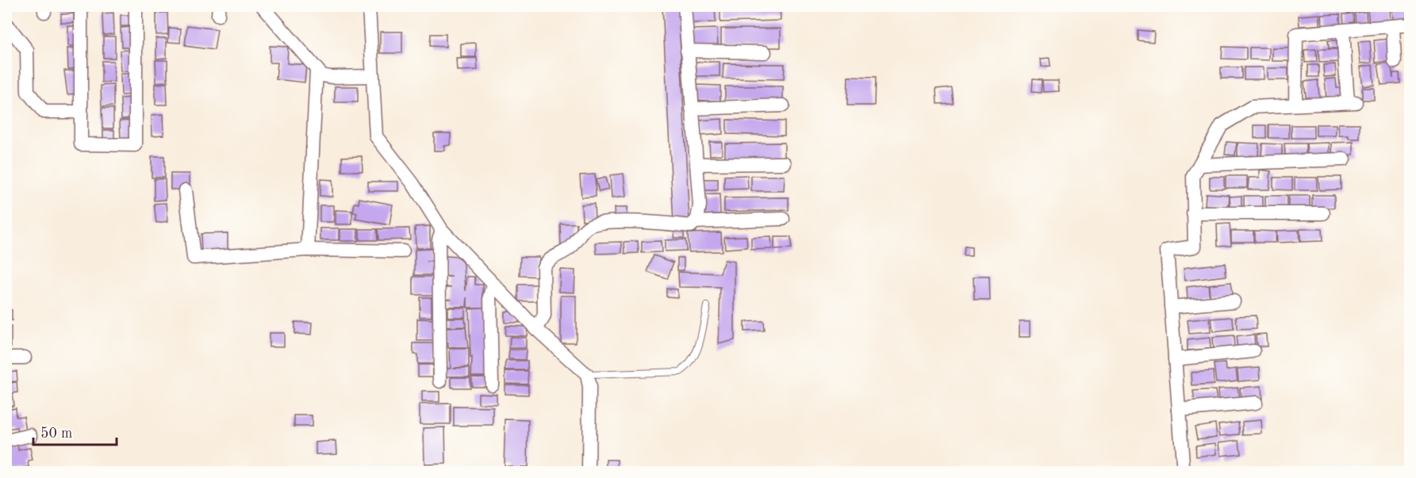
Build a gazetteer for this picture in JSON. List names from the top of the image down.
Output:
{
  "scale_bar": "50 m"
}
